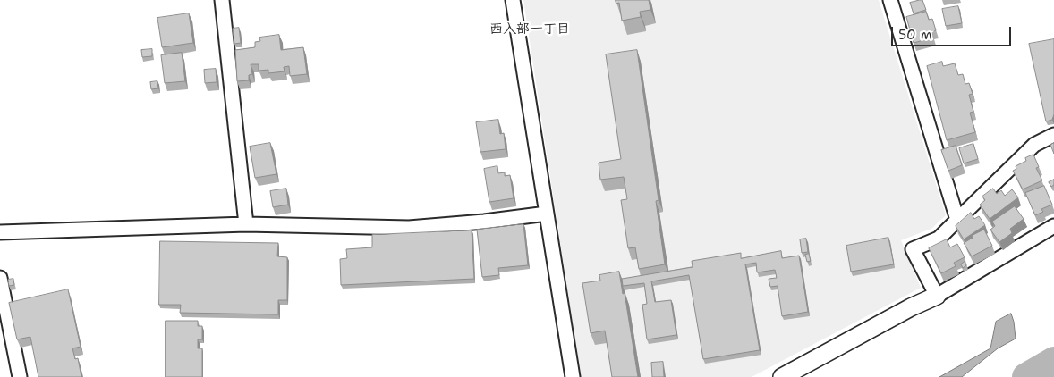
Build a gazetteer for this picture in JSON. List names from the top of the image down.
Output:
{
  "districts": ["西入部一丁目"],
  "scale_bar": "50 m"
}
